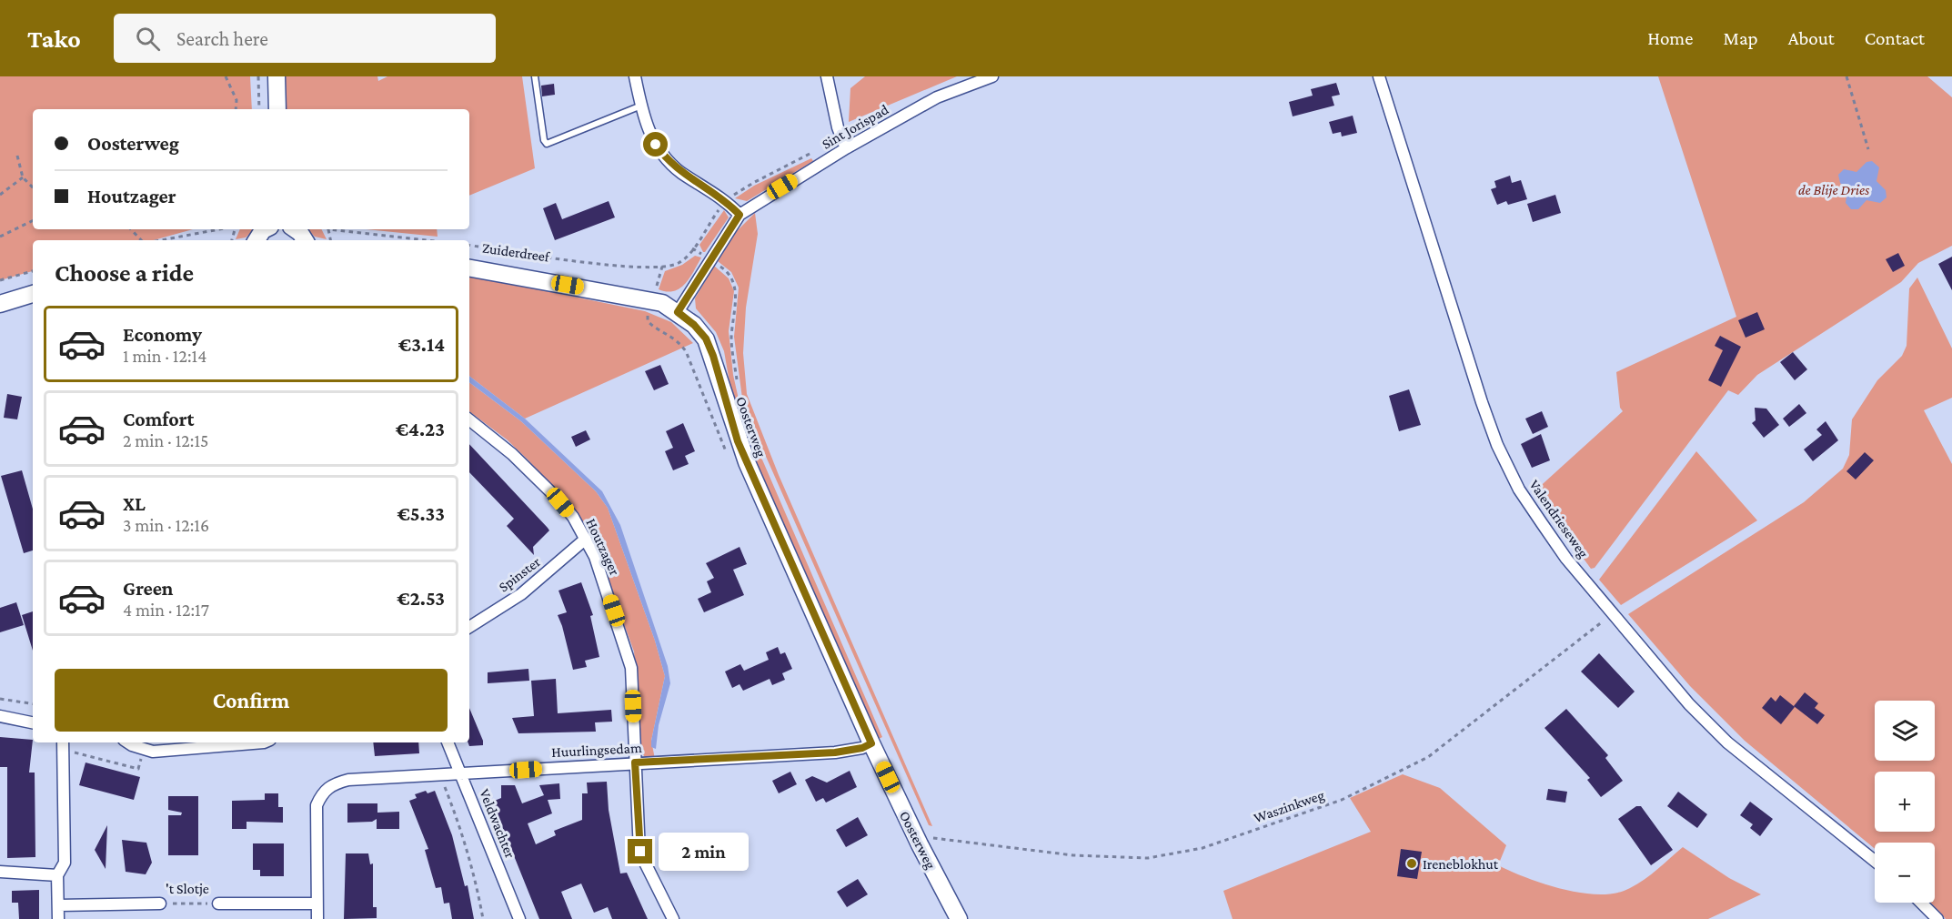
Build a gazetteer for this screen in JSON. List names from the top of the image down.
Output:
{
  "streets": {
    "street": [
      "Sint Jorispad",
      "Zuiderdreef",
      "Oosterweg",
      "Valendrieseweg",
      "Houtzager",
      "Spinster",
      "Huurlingsedam",
      "Veldwachter",
      "'t Slotje"
    ],
    "path": ["Waszinkweg"]
  },
  "crossings": [
    ["Zuiderdreef", "Oosterweg"],
    ["Oosterweg", "Huurlingsedam"],
    ["Oosterweg", "Waszinkweg"],
    ["Valendrieseweg", "Waszinkweg"],
    ["Houtzager", "Spinster"],
    ["Houtzager", "Huurlingsedam"],
    ["Huurlingsedam", "Veldwachter"],
    ["Huurlingsedam", "'t Slotje"]
  ],
  "parks": ["de Blije Dries"],
  "places": ["Ireneblokhut"],
  "page": {
    "header": "Tako",
    "search": "Search here",
    "nav": [
      "Home",
      "Map",
      "About",
      "Contact"
    ],
    "banner": ["Oosterweg", "Houtzager"],
    "heading": "Choose a ride",
    "list": [
      {
        "name": "Economy",
        "note": "1 min · 12:14",
        "value": "€3.14"
      },
      {
        "name": "Comfort",
        "note": "2 min · 12:15",
        "value": "€4.23"
      },
      {
        "name": "XL",
        "note": "3 min · 12:16",
        "value": "€5.33"
      },
      {
        "name": "Green",
        "note": "4 min · 12:17",
        "value": "€2.53"
      }
    ],
    "buttons": "Confirm",
    "map_buttons": ["+", "−"],
    "bubble": "2 min"
  }
}
